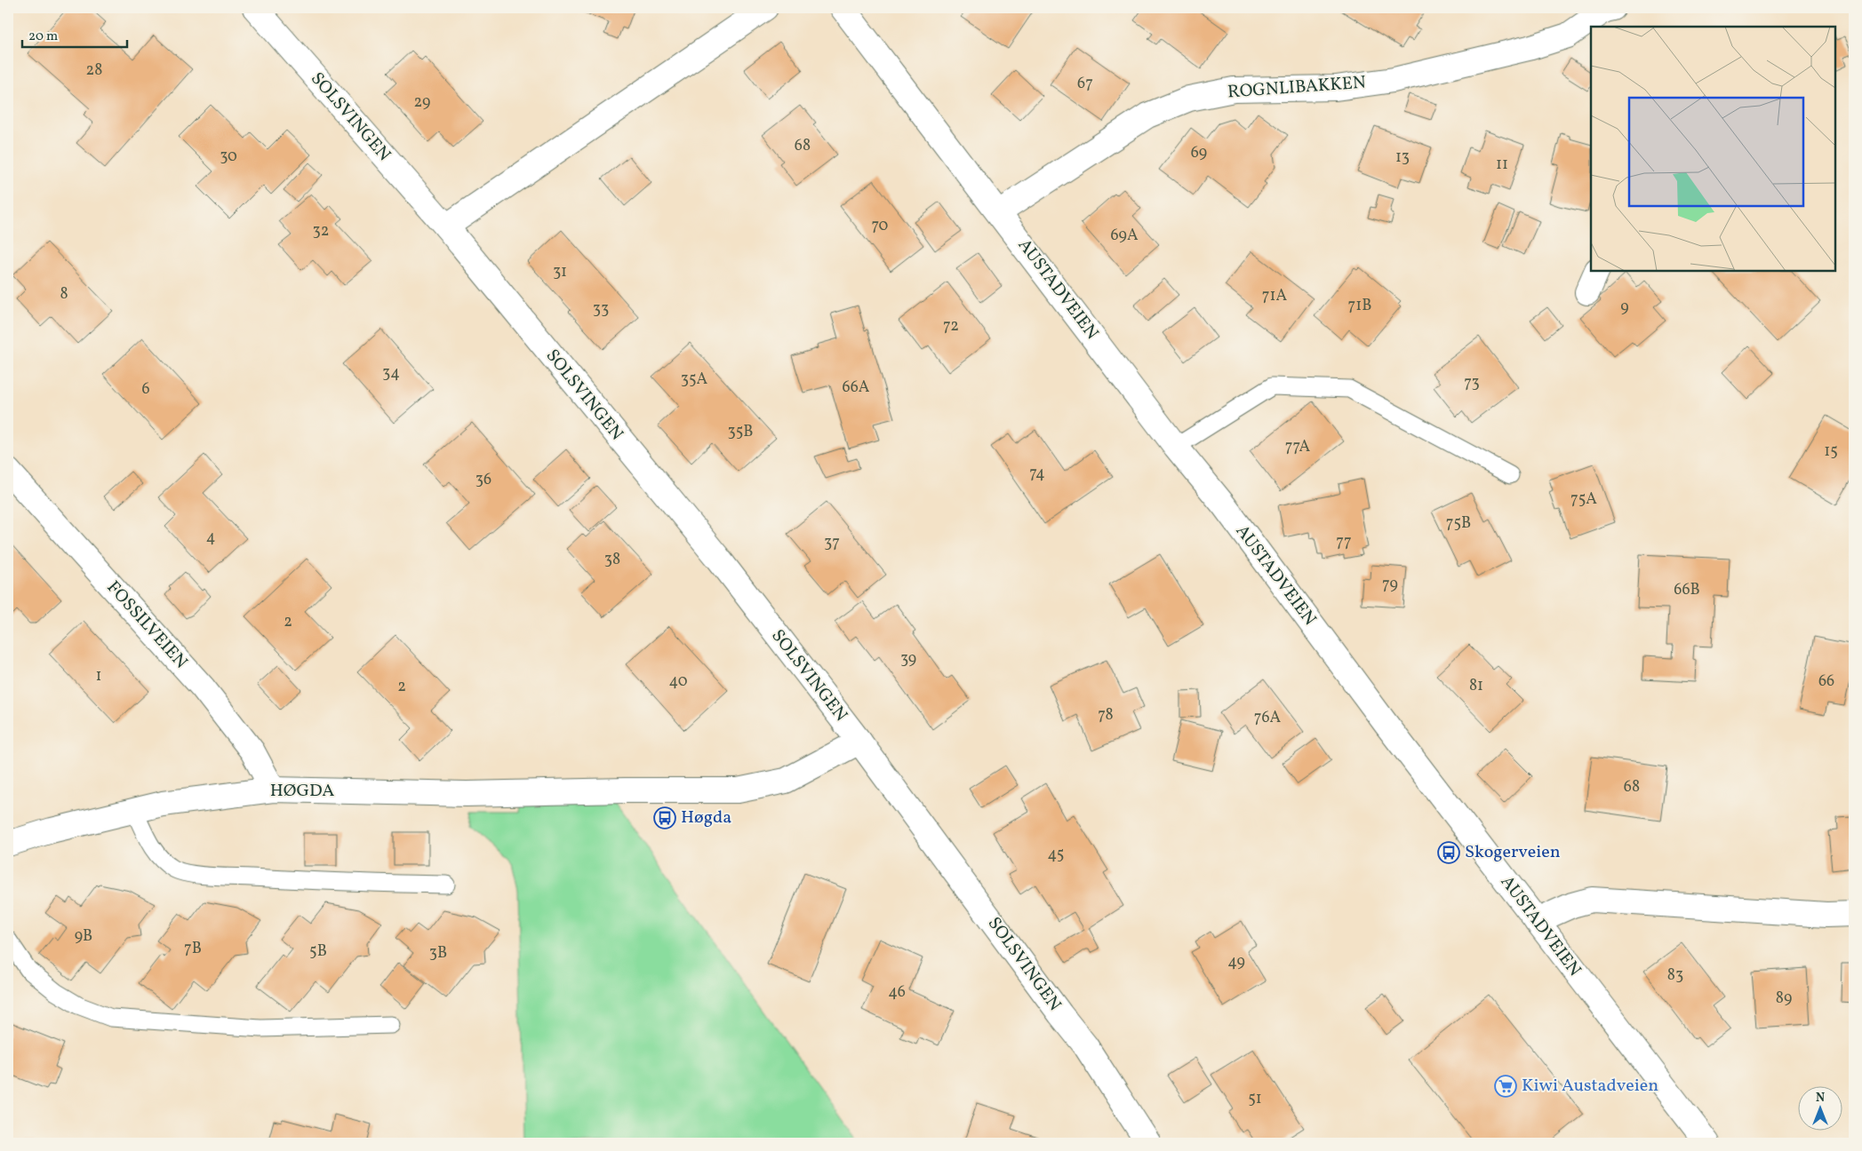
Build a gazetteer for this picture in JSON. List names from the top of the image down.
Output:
{
  "streets": {
    "street": [
      "ROGNLIBAKKEN",
      "SOLSVINGEN",
      "AUSTADVEIEN",
      "FOSSILVEIEN",
      "HØGDA"
    ]
  },
  "crossings": [
    ["ROGNLIBAKKEN", "AUSTADVEIEN"],
    ["SOLSVINGEN", "HØGDA"],
    ["FOSSILVEIEN", "HØGDA"]
  ],
  "places": {
    "bus stop": ["Høgda", "Skogerveien"],
    "supermarket": ["Kiwi Austadveien"]
  },
  "house_numbers": [
    "28",
    "67",
    "29",
    "68",
    "69",
    "30",
    "13",
    "11",
    "70",
    "32",
    "69A",
    "31",
    "8",
    "71A",
    "71B",
    "9",
    "33",
    "72",
    "34",
    "35A",
    "73",
    "66A",
    "6",
    "35B",
    "77A",
    "15",
    "74",
    "36",
    "75A",
    "75B",
    "4",
    "77",
    "37",
    "38",
    "79",
    "66B",
    "2",
    "39",
    "1",
    "40",
    "66",
    "81",
    "2",
    "78",
    "76A",
    "68",
    "45",
    "9B",
    "7B",
    "5B",
    "3B",
    "49",
    "83",
    "46",
    "89",
    "51"
  ],
  "scale_bar": "20 m",
  "north": "top"
}
